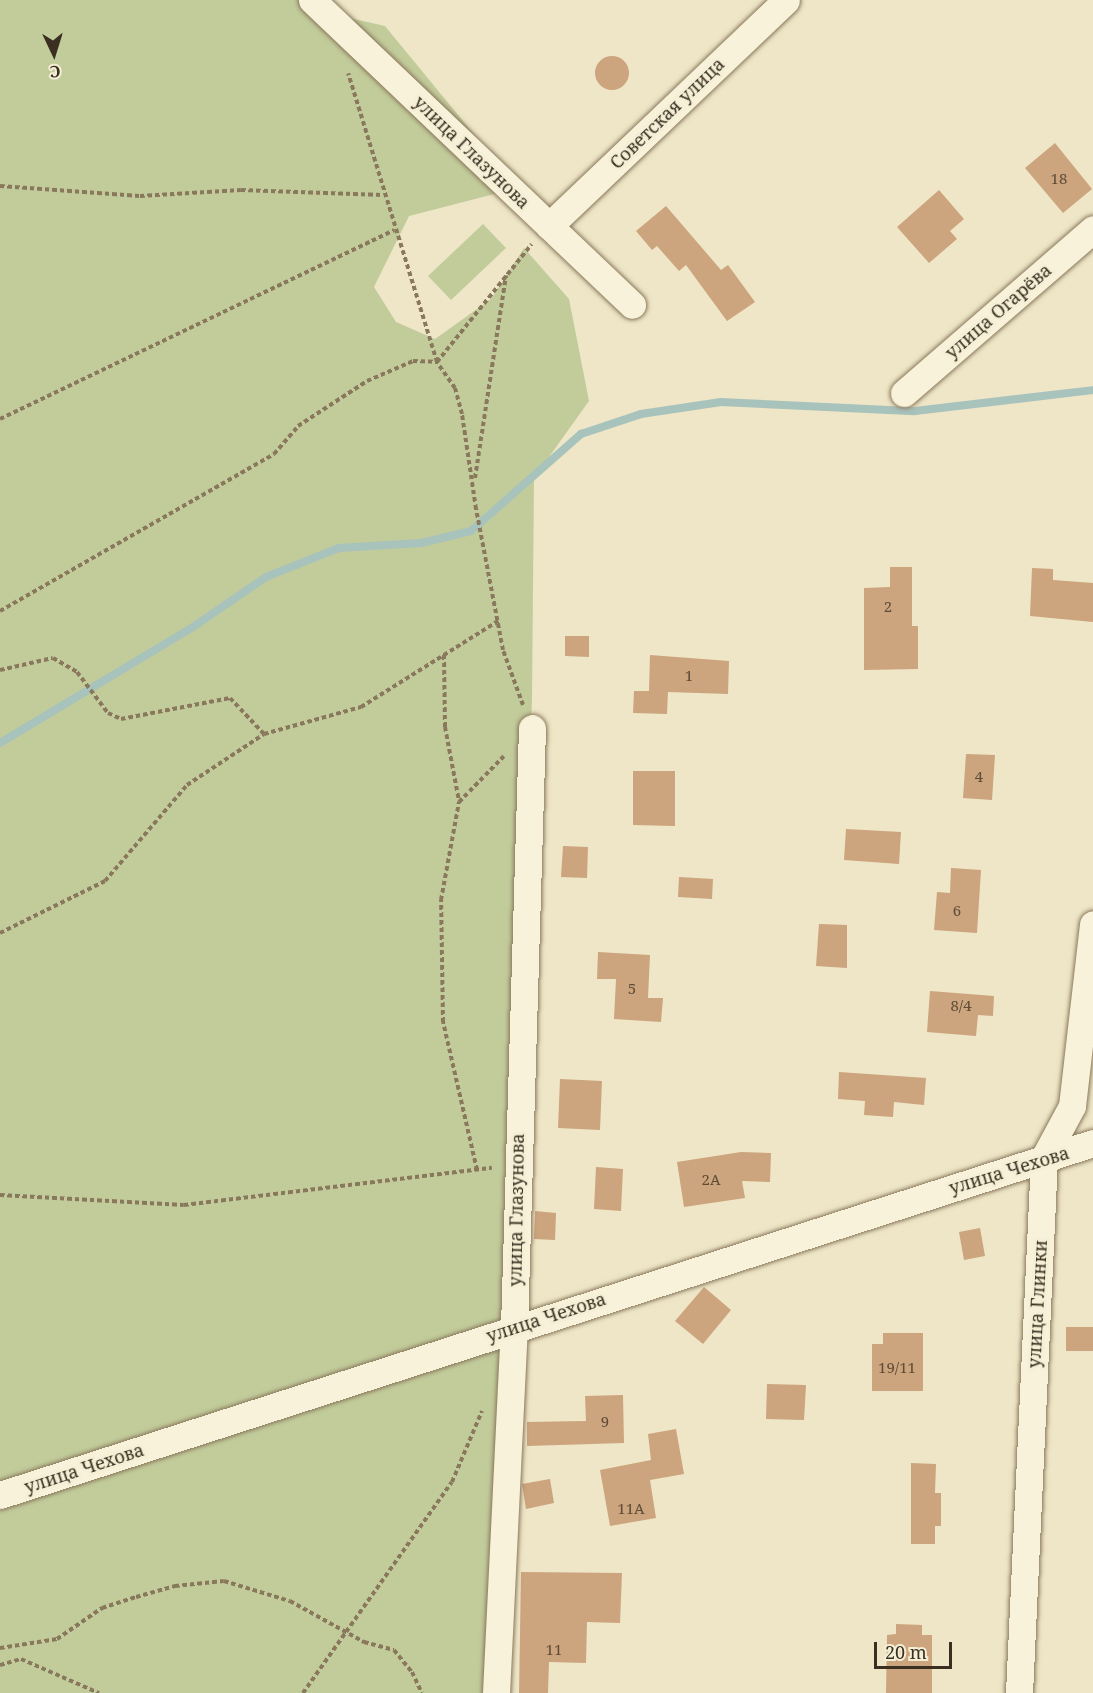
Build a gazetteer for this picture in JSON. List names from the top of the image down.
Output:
{
  "streets": {
    "street": [
      "Советская улица",
      "улица Глазунова",
      "улица Огарёва",
      "улица Чехова",
      "улица Глинки"
    ]
  },
  "crossings": [
    ["Советская улица", "улица Глазунова"],
    ["улица Глазунова", "улица Чехова"],
    ["улица Чехова", "улица Глинки"]
  ],
  "house_numbers": [
    "18",
    "2",
    "1",
    "4",
    "6",
    "5",
    "8/4",
    "2А",
    "19/11",
    "9",
    "11А",
    "11"
  ],
  "scale_bar": "20 m",
  "north": "bottom"
}
